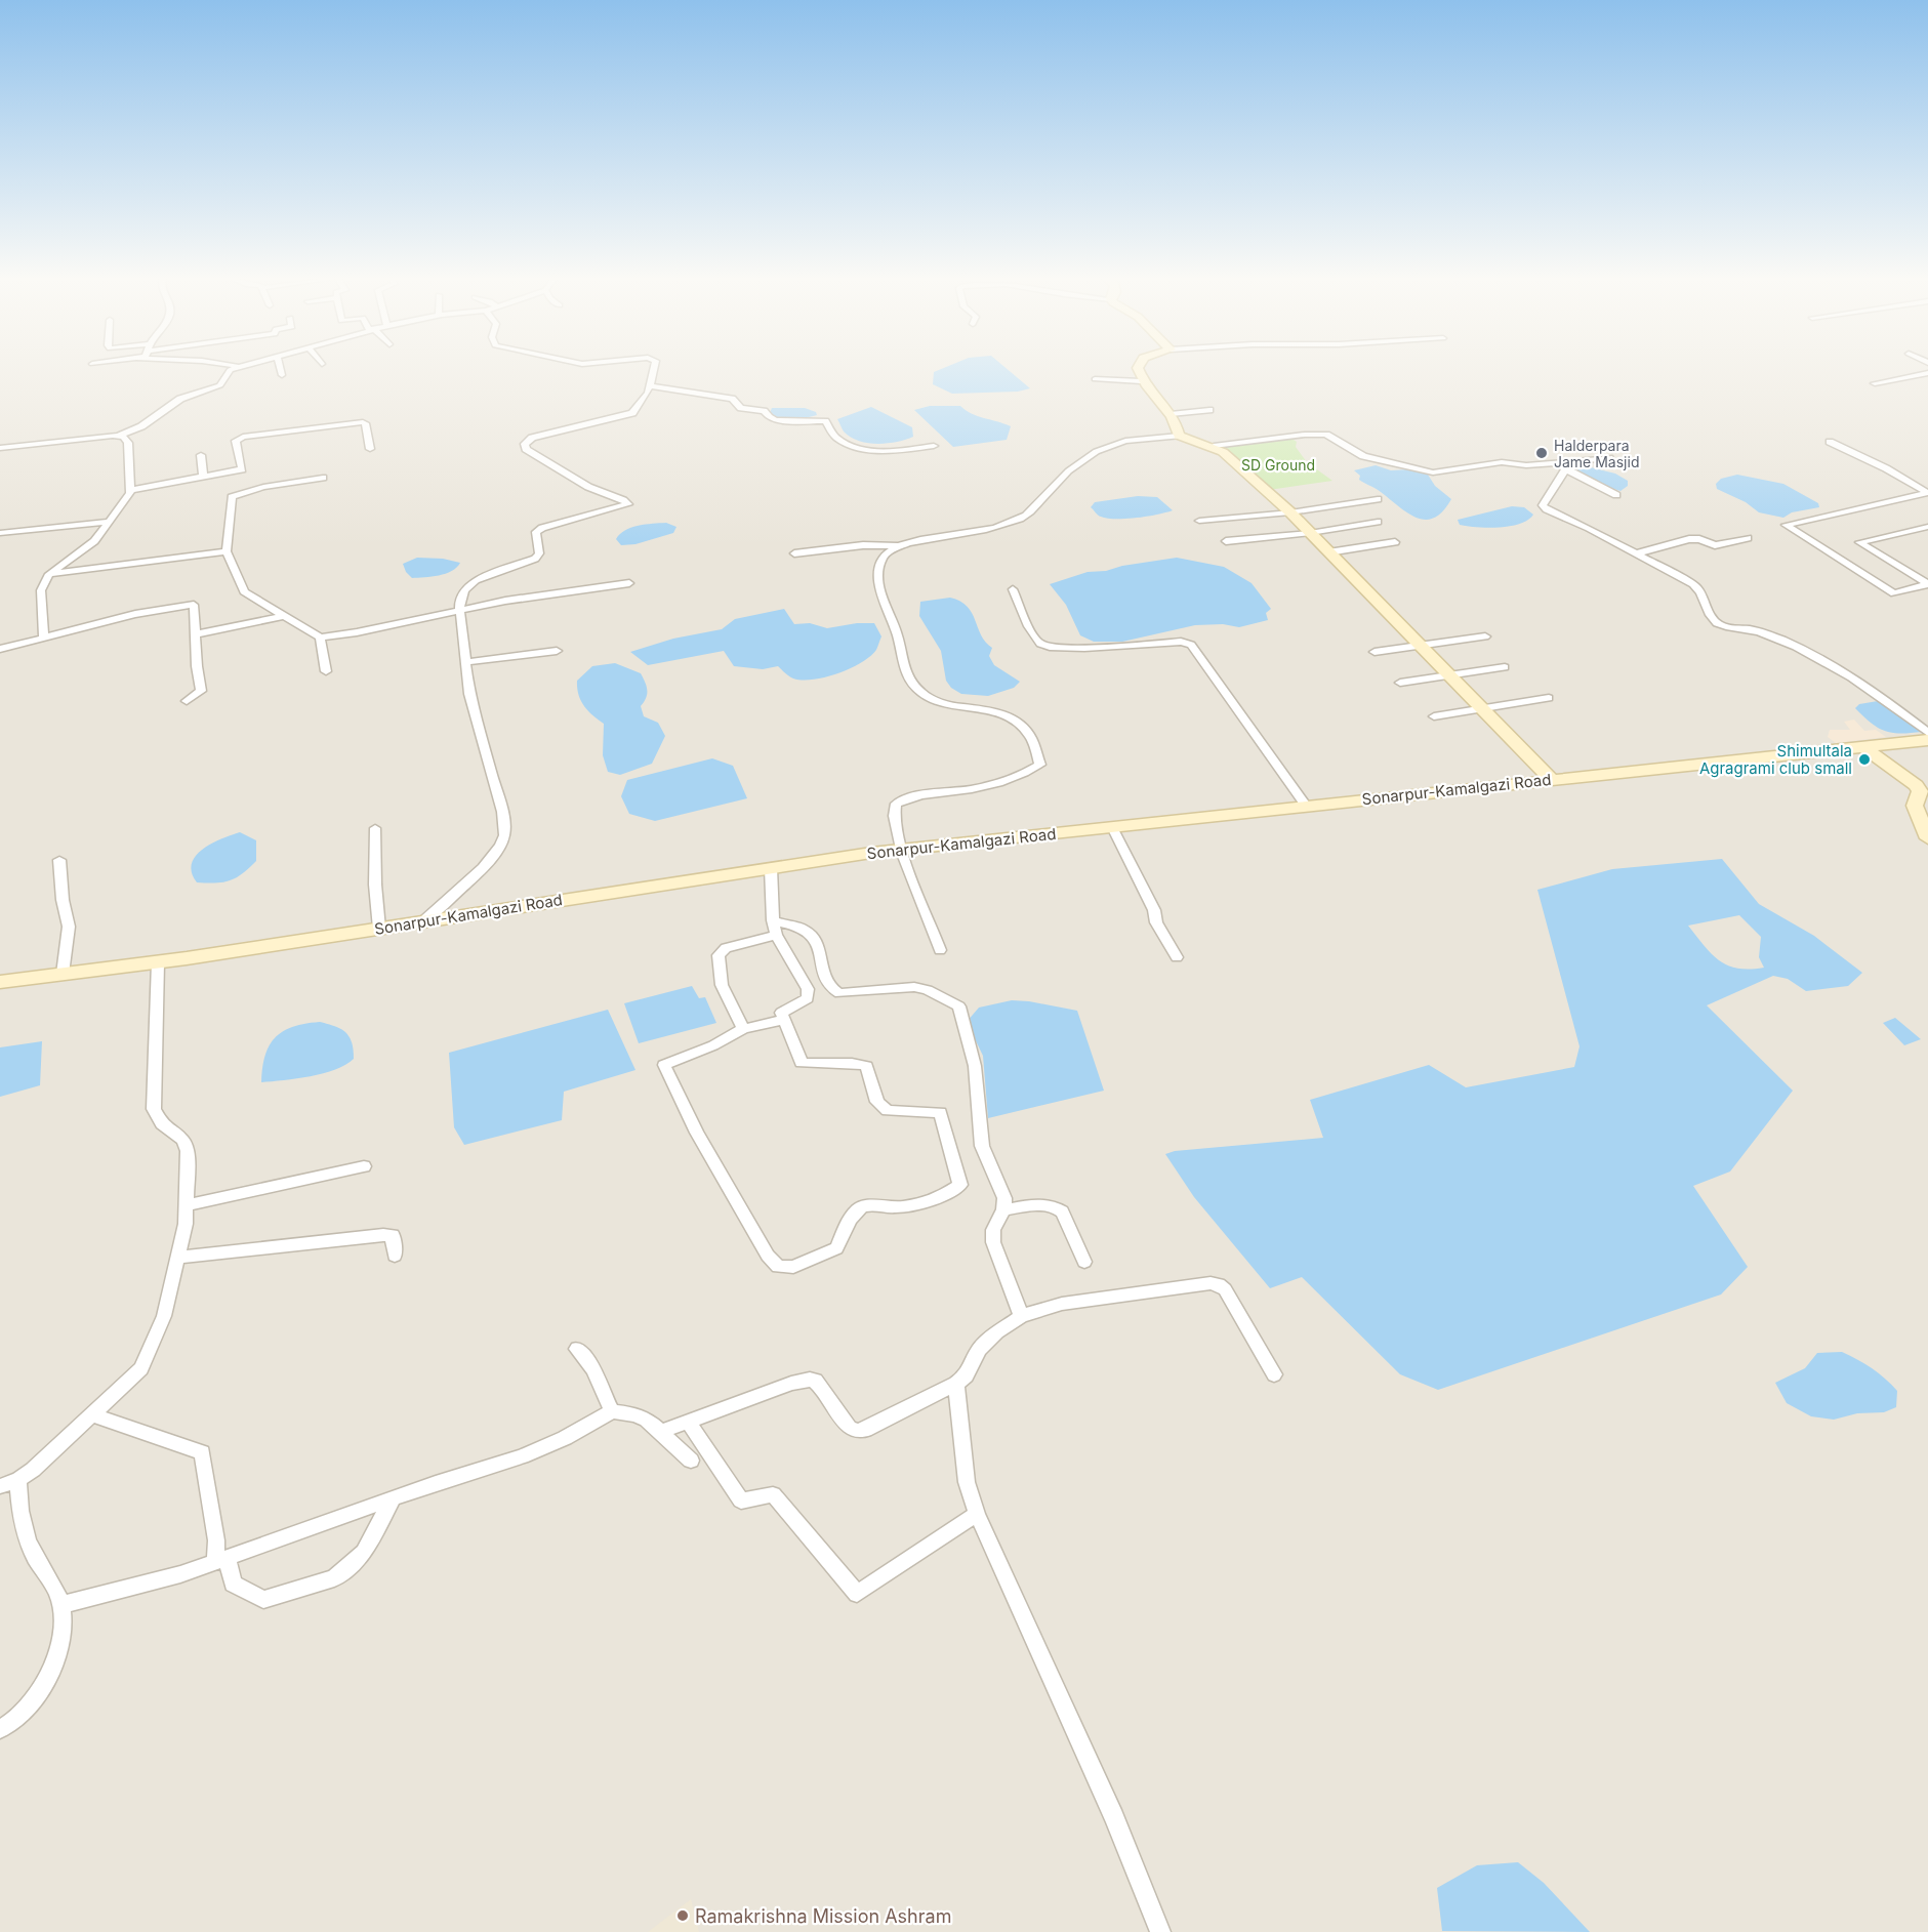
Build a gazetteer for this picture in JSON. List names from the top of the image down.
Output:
{
  "streets": {
    "main road": ["Sonarpur-Kamalgazi Road"]
  },
  "parks": ["SD Ground"],
  "places": ["Halderpara Jame Masjid", "Shimultala Agragrami club small", "Ramakrishna Mission Ashram"]
}
